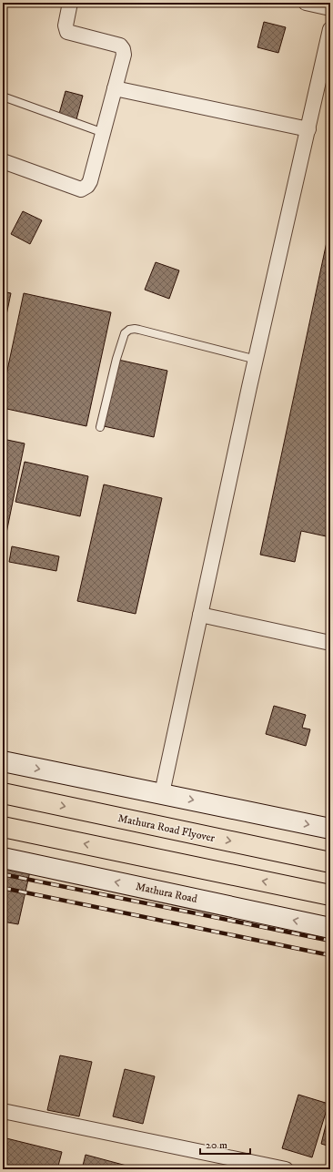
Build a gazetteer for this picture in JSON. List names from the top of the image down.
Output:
{
  "streets": {
    "highway": ["Mathura Road Flyover"],
    "main road": ["Mathura Road"]
  },
  "scale_bar": "20 m"
}
